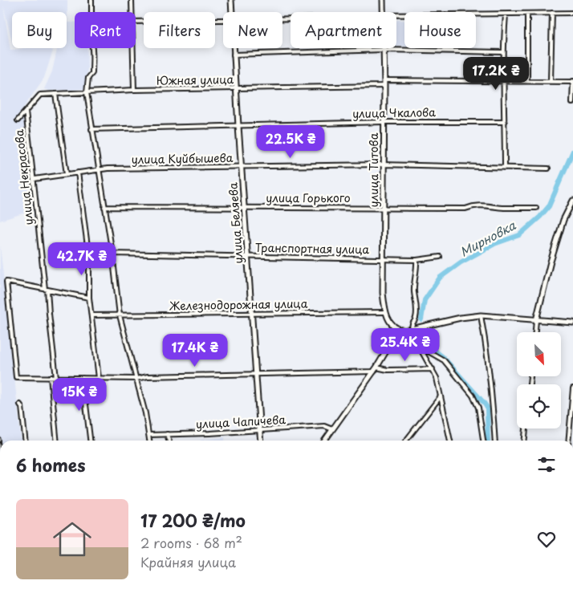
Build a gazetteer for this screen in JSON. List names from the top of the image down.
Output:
{
  "streets": {
    "main road": ["улица Титова", "улица Беляева"],
    "street": [
      "Южная улица",
      "улица Чкалова",
      "улица Куйбышева",
      "улица Некрасова",
      "улица Горького",
      "Транспортная улица",
      "Железнодорожная улица",
      "улица Чапичева"
    ]
  },
  "crossings": [
    ["Южная улица", "улица Титова"],
    ["Южная улица", "улица Некрасова"],
    ["Южная улица", "улица Беляева"],
    ["улица Чкалова", "улица Титова"],
    ["улица Чкалова", "улица Беляева"],
    ["улица Куйбышева", "улица Титова"],
    ["улица Куйбышева", "улица Некрасова"],
    ["улица Куйбышева", "улица Беляева"],
    ["улица Титова", "улица Горького"],
    ["улица Титова", "Транспортная улица"],
    ["улица Титова", "Железнодорожная улица"],
    ["улица Горького", "улица Беляева"],
    ["улица Беляева", "Транспортная улица"],
    ["улица Беляева", "Железнодорожная улица"],
    ["улица Беляева", "улица Чапичева"]
  ],
  "water": ["Мирновка"],
  "north": "bottom right",
  "page": {
    "chip": [
      "Buy",
      "Rent",
      "Filters",
      "New",
      "Apartment",
      "House"
    ],
    "price": [
      "17.2K ₴",
      "22.5K ₴",
      "42.7K ₴",
      "25.4K ₴",
      "17.4K ₴",
      "15K ₴"
    ],
    "heading": "6 homes",
    "list": [
      {
        "name": "17 200 ₴/mo",
        "note": "2 rooms · 68 m² · Крайняя улица"
      }
    ]
  }
}
